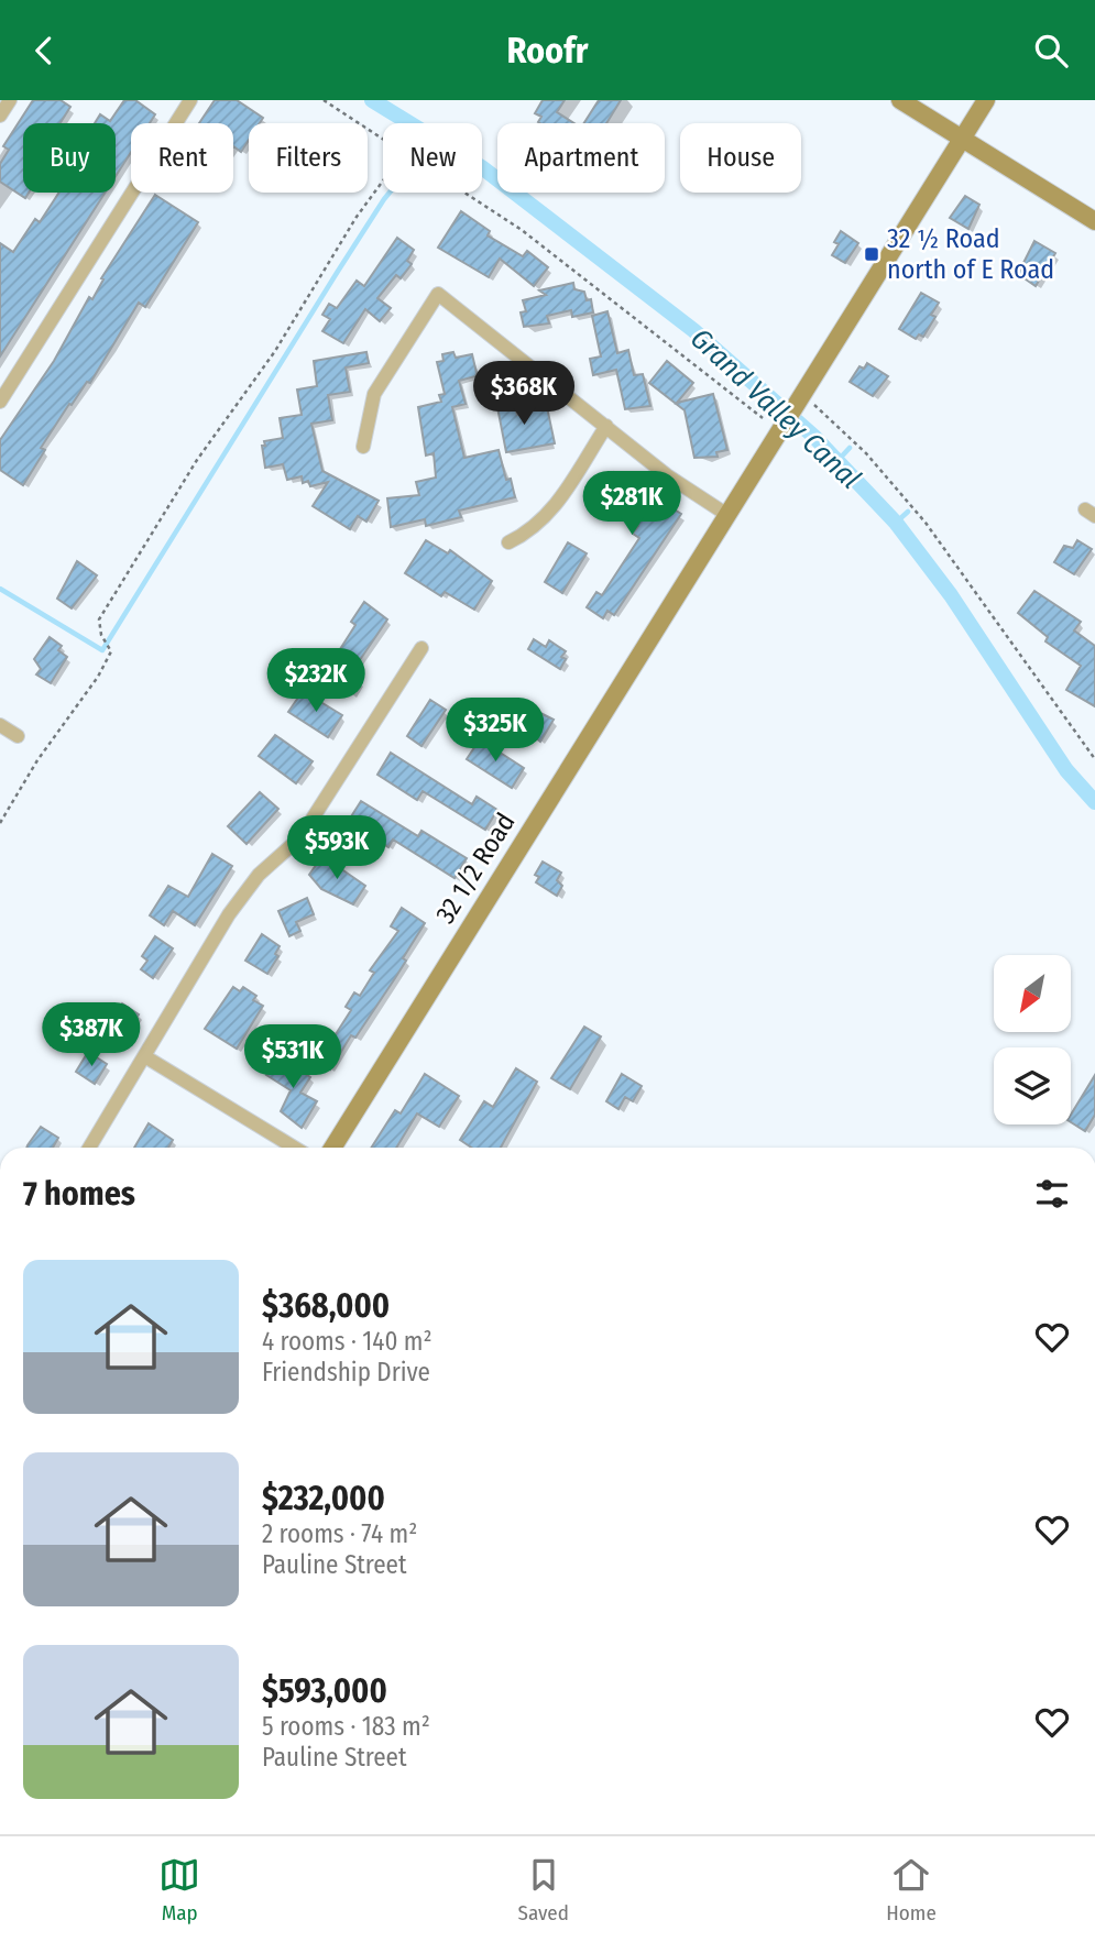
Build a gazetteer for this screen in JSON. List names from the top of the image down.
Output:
{
  "streets": {
    "street": ["32 1/2 Road"]
  },
  "water": ["Grand Valley Canal"],
  "places": {
    "transit": ["32 ½ Road north of E Road"]
  },
  "north": "bottom left",
  "page": {
    "header": "Roofr",
    "chip": [
      "Buy",
      "Rent",
      "Filters",
      "New",
      "Apartment",
      "House"
    ],
    "price": [
      "$368K",
      "$281K",
      "$232K",
      "$325K",
      "$593K",
      "$387K",
      "$531K"
    ],
    "heading": "7 homes",
    "list": [
      {
        "name": "$368,000",
        "note": "4 rooms · 140 m² · Friendship Drive"
      },
      {
        "name": "$232,000",
        "note": "2 rooms · 74 m² · Pauline Street"
      },
      {
        "name": "$593,000",
        "note": "5 rooms · 183 m² · Pauline Street"
      }
    ],
    "tabs": ["Map", "Saved", "Home"]
  }
}
